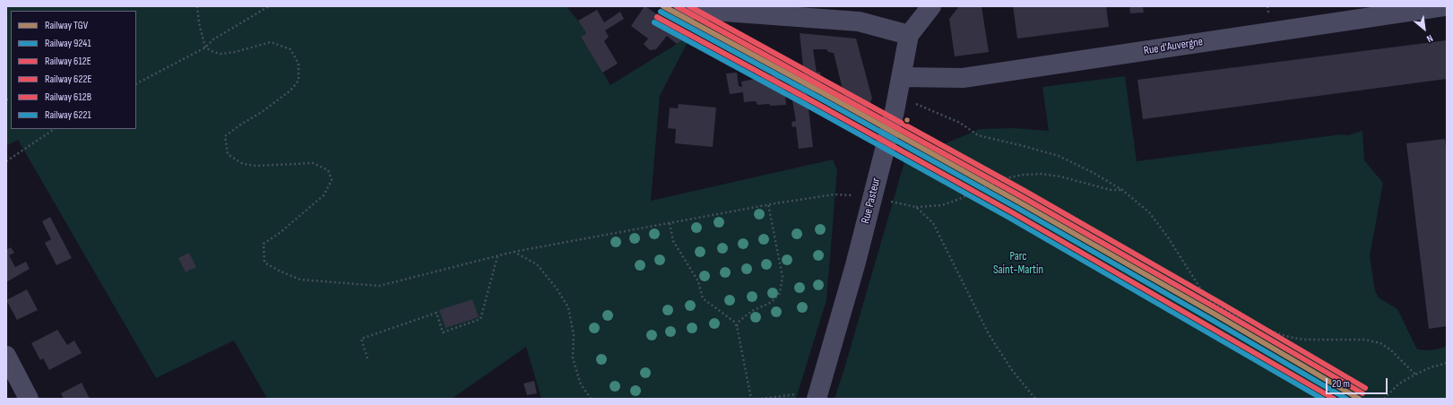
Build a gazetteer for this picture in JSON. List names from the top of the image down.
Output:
{
  "streets": {
    "street": ["Rue d'Auvergne", "Rue Pasteur"]
  },
  "crossings": [
    ["Rue d'Auvergne", "Rue Pasteur"]
  ],
  "parks": ["Parc Saint-Martin"],
  "lines": [
    "rail line TGV",
    "rail line 612E",
    "rail line 612B",
    "rail line 9241",
    "rail line 622E",
    "rail line 6221"
  ],
  "legend": [
    "Railway TGV",
    "Railway 9241",
    "Railway 612E",
    "Railway 622E",
    "Railway 612B",
    "Railway 6221"
  ],
  "scale_bar": "20 m",
  "north": "bottom right"
}
